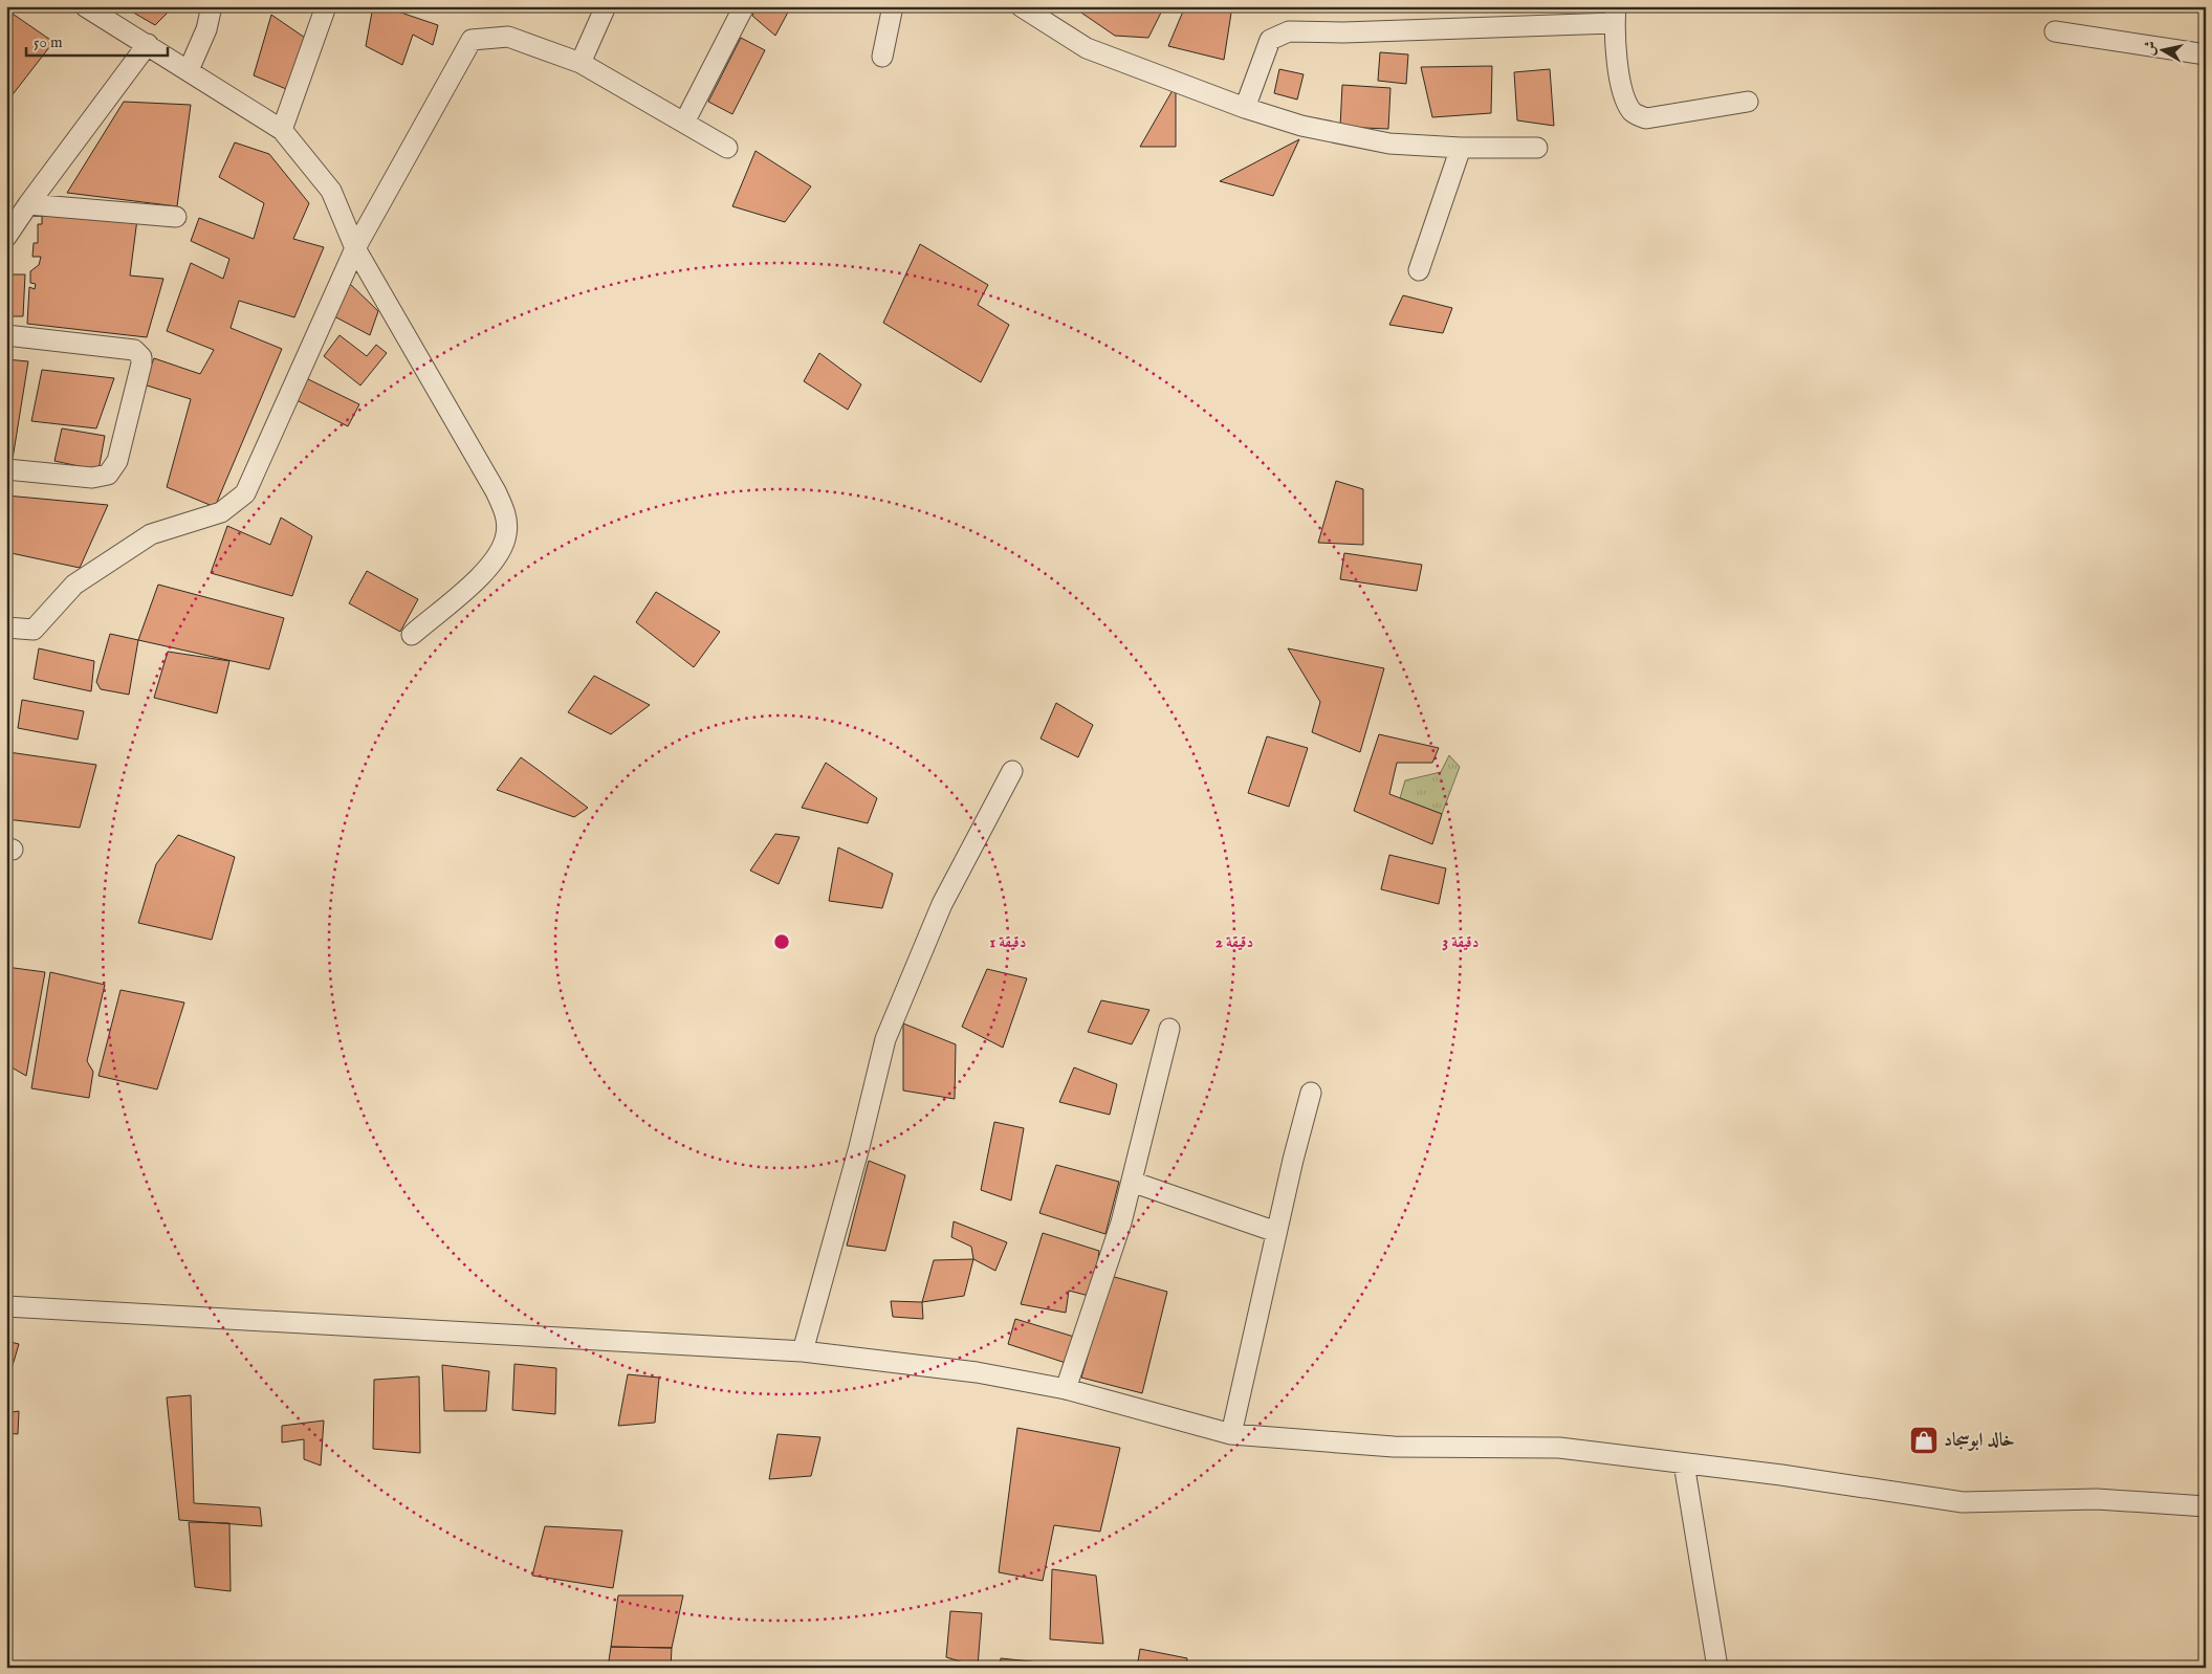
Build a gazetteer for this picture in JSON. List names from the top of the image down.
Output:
{
  "places": {
    "shop": ["خالد ابوسجاد"]
  },
  "scale_bar": "50 m",
  "north": "left",
  "rings": ["1 دقيقة", "2 دقيقة", "3 دقيقة"]
}
